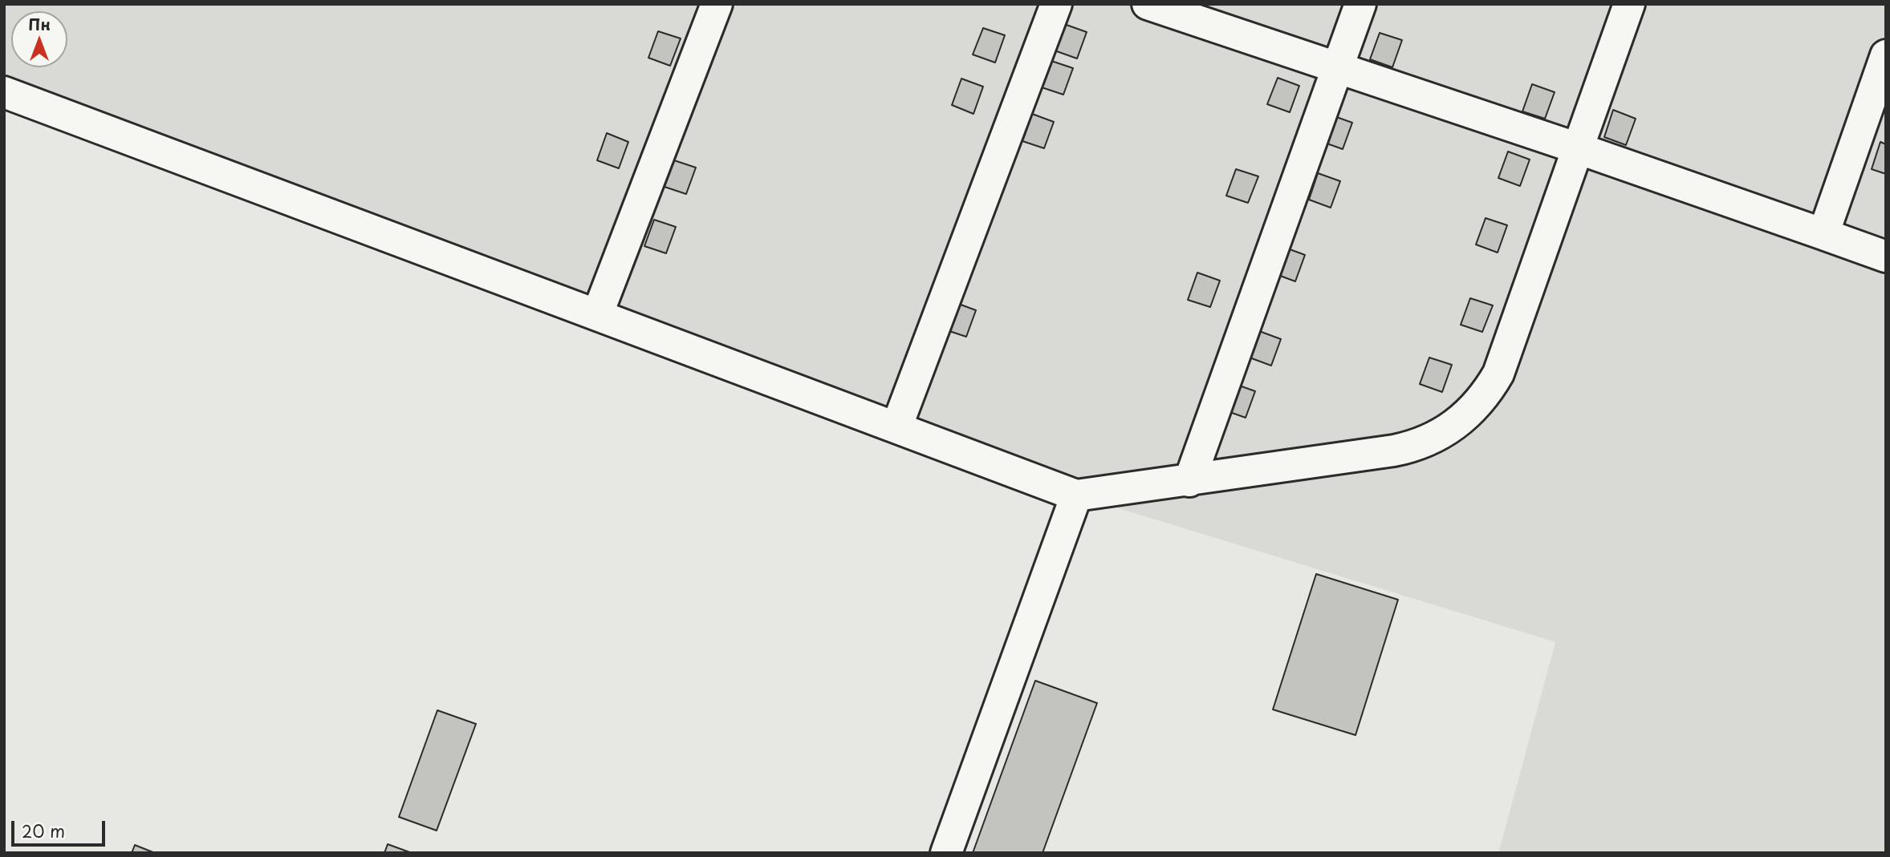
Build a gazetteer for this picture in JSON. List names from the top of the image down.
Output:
{
  "scale_bar": "20 m",
  "north": "top"
}
